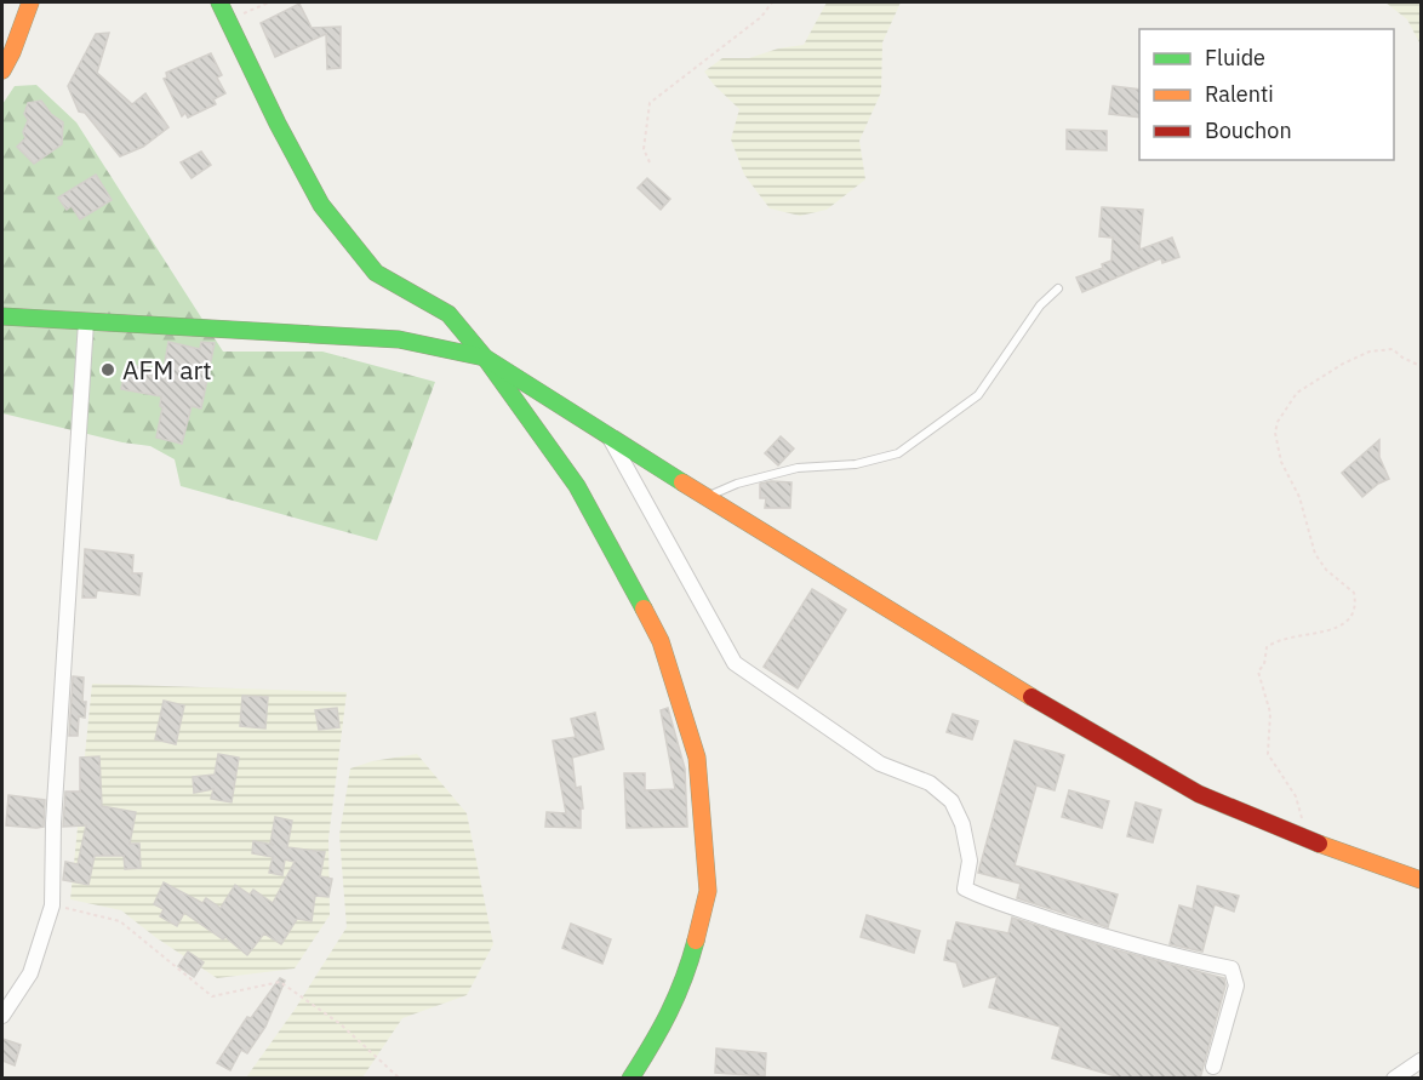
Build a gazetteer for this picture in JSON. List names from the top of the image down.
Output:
{
  "places": ["AFM art"],
  "legend": ["Fluide", "Ralenti", "Bouchon"]
}
